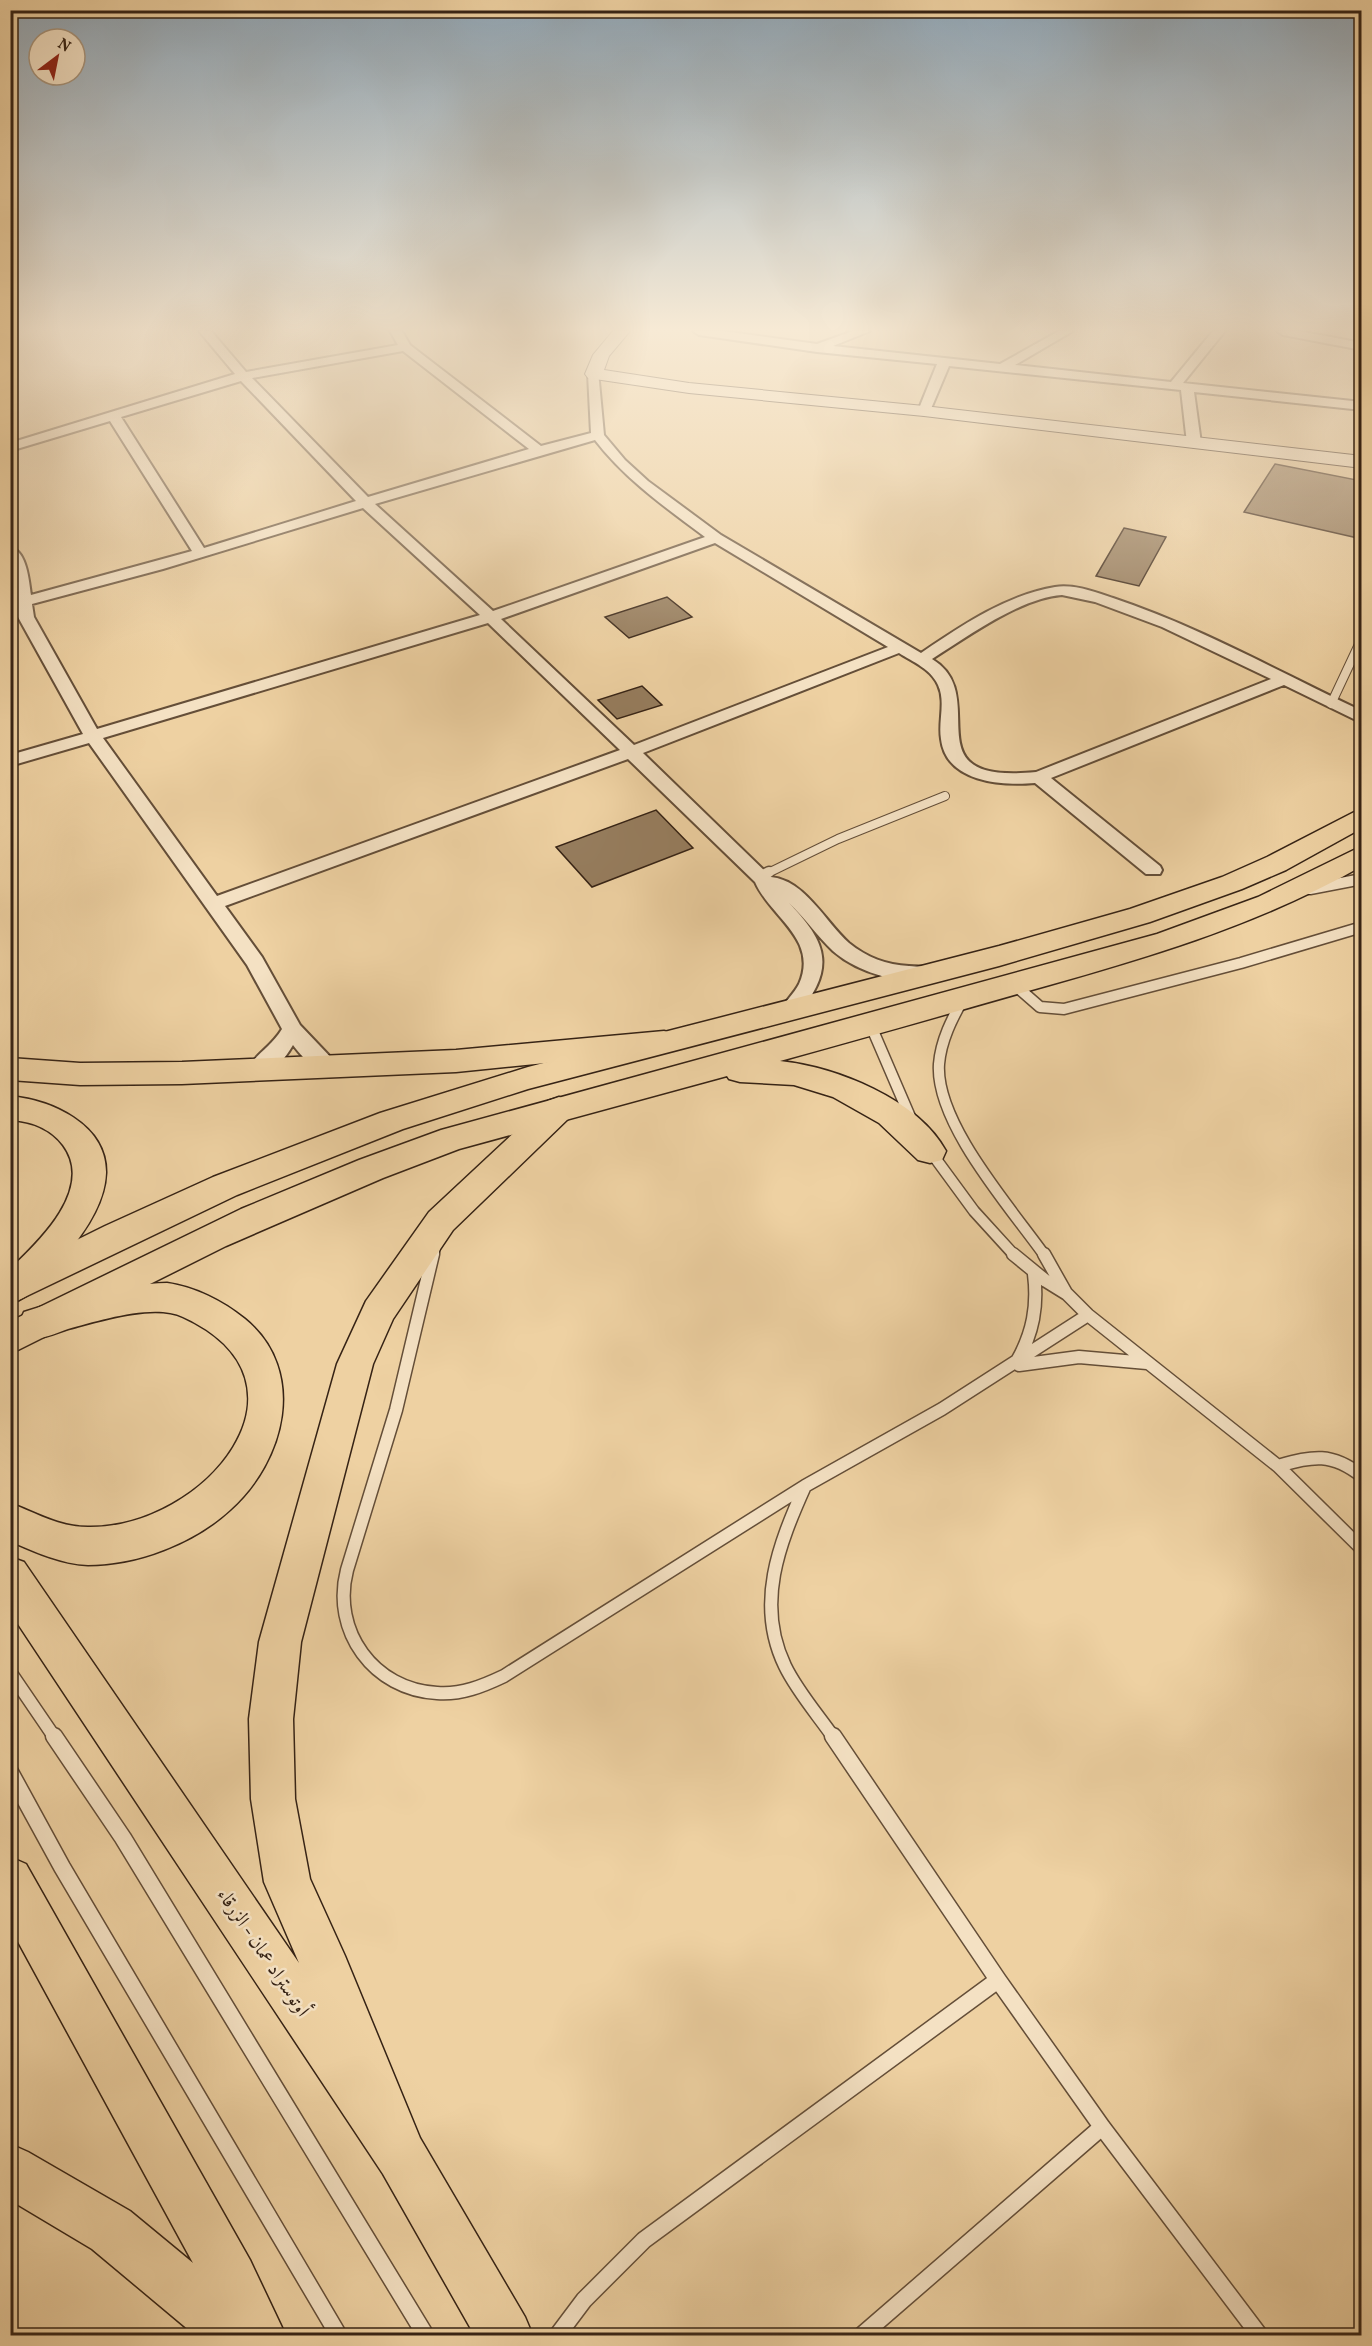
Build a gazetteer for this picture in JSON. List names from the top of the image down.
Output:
{
  "streets": {
    "main road": ["أوتوستراد عمان - الزرقاء"]
  },
  "north": "top right"
}
